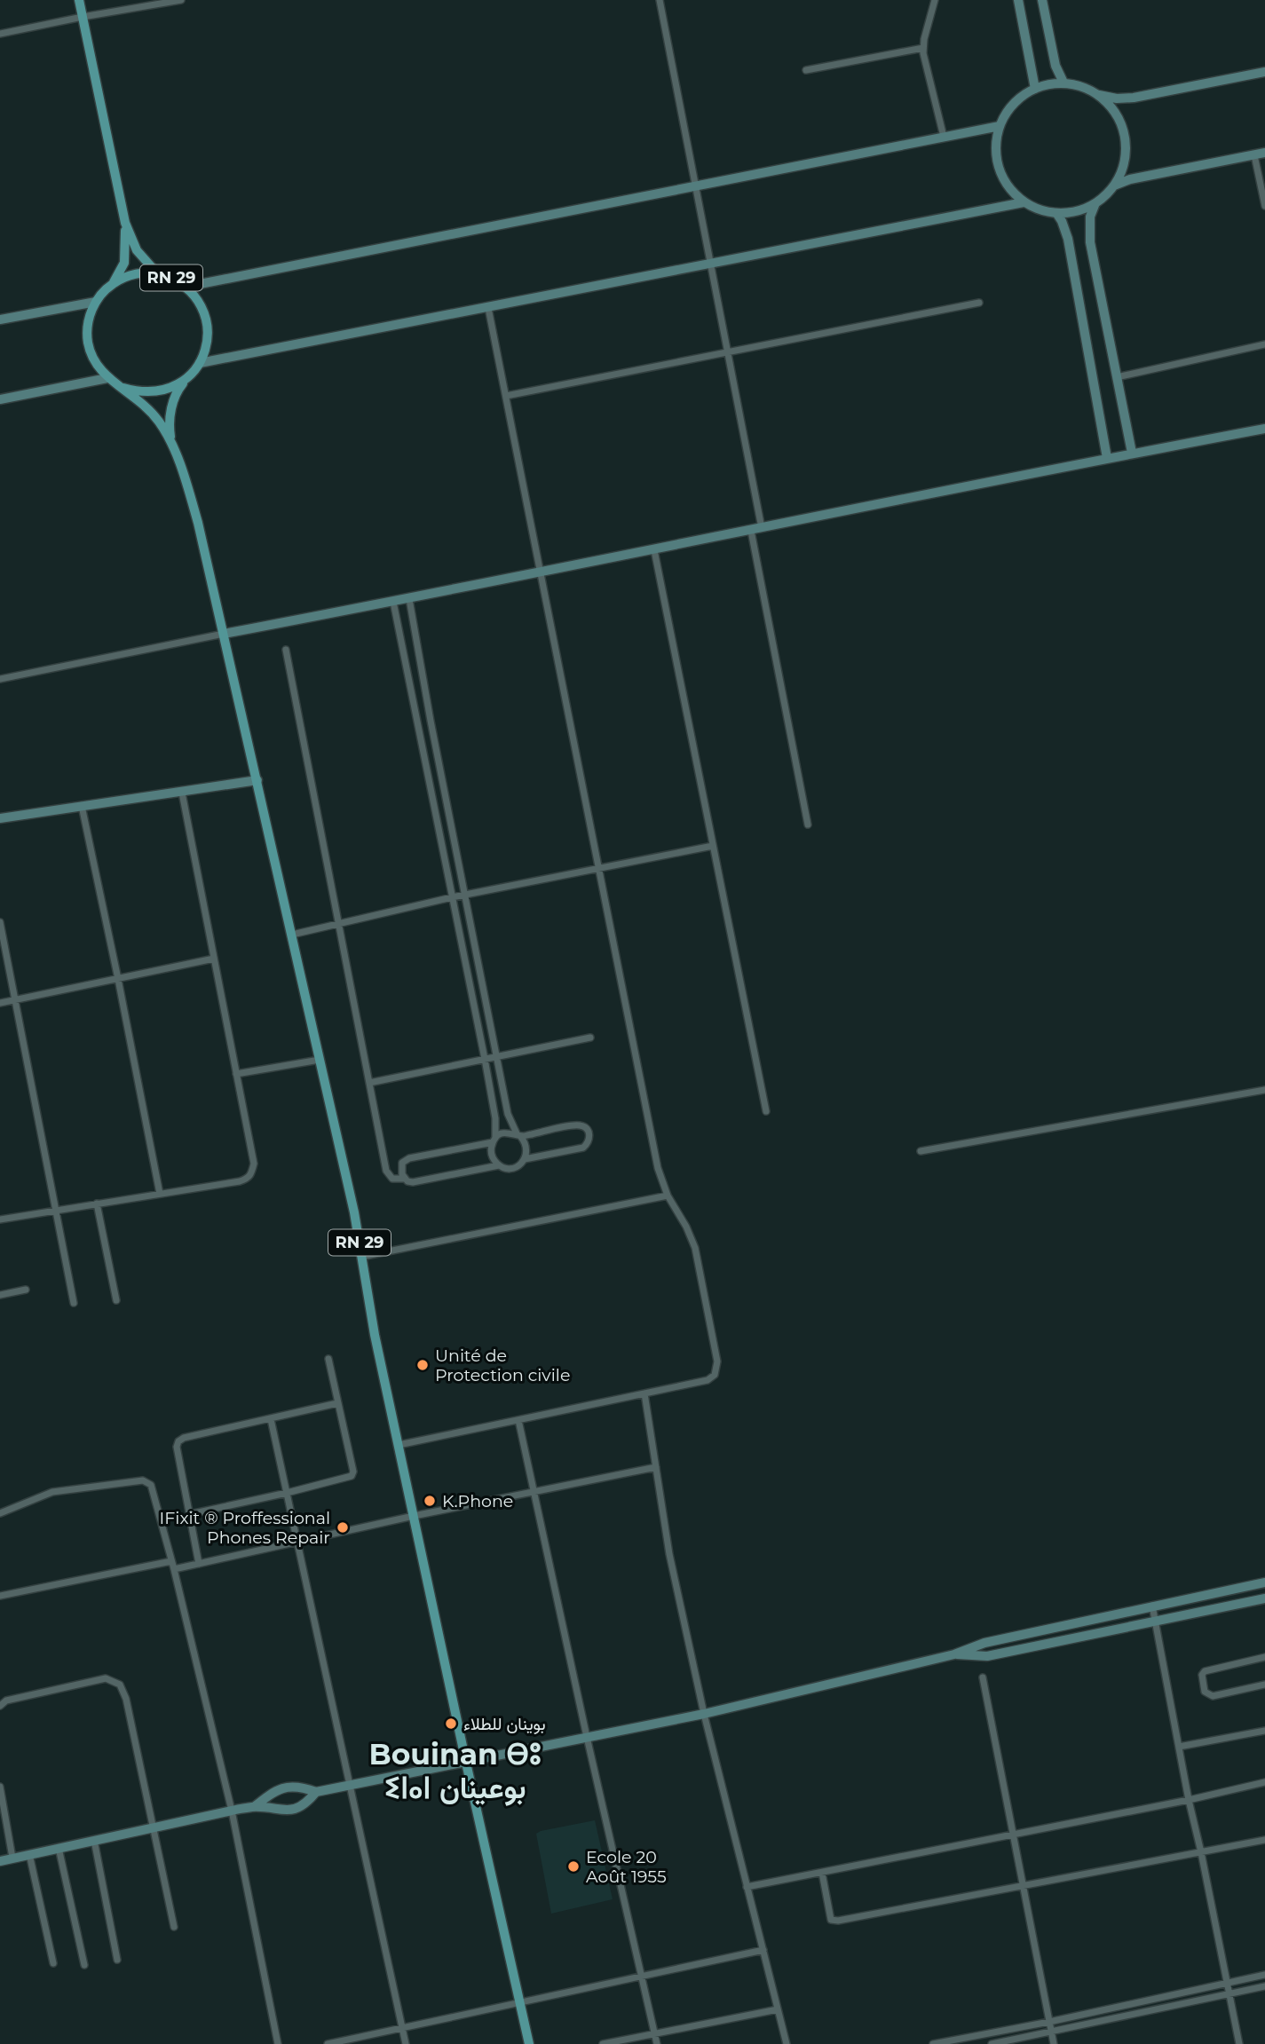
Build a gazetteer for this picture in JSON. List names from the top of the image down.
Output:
{
  "streets": {
    "main road": ["RN 29"]
  },
  "districts": ["Bouinan ⴱⵓ ⵉⵏⴰⵏ بوعينان"],
  "places": [
    "Unité de Protection civile",
    "K.Phone",
    "IFixit ® Proffessional Phones Repair",
    "بوينان للطلاء",
    "Ecole 20 Août 1955"
  ]
}
